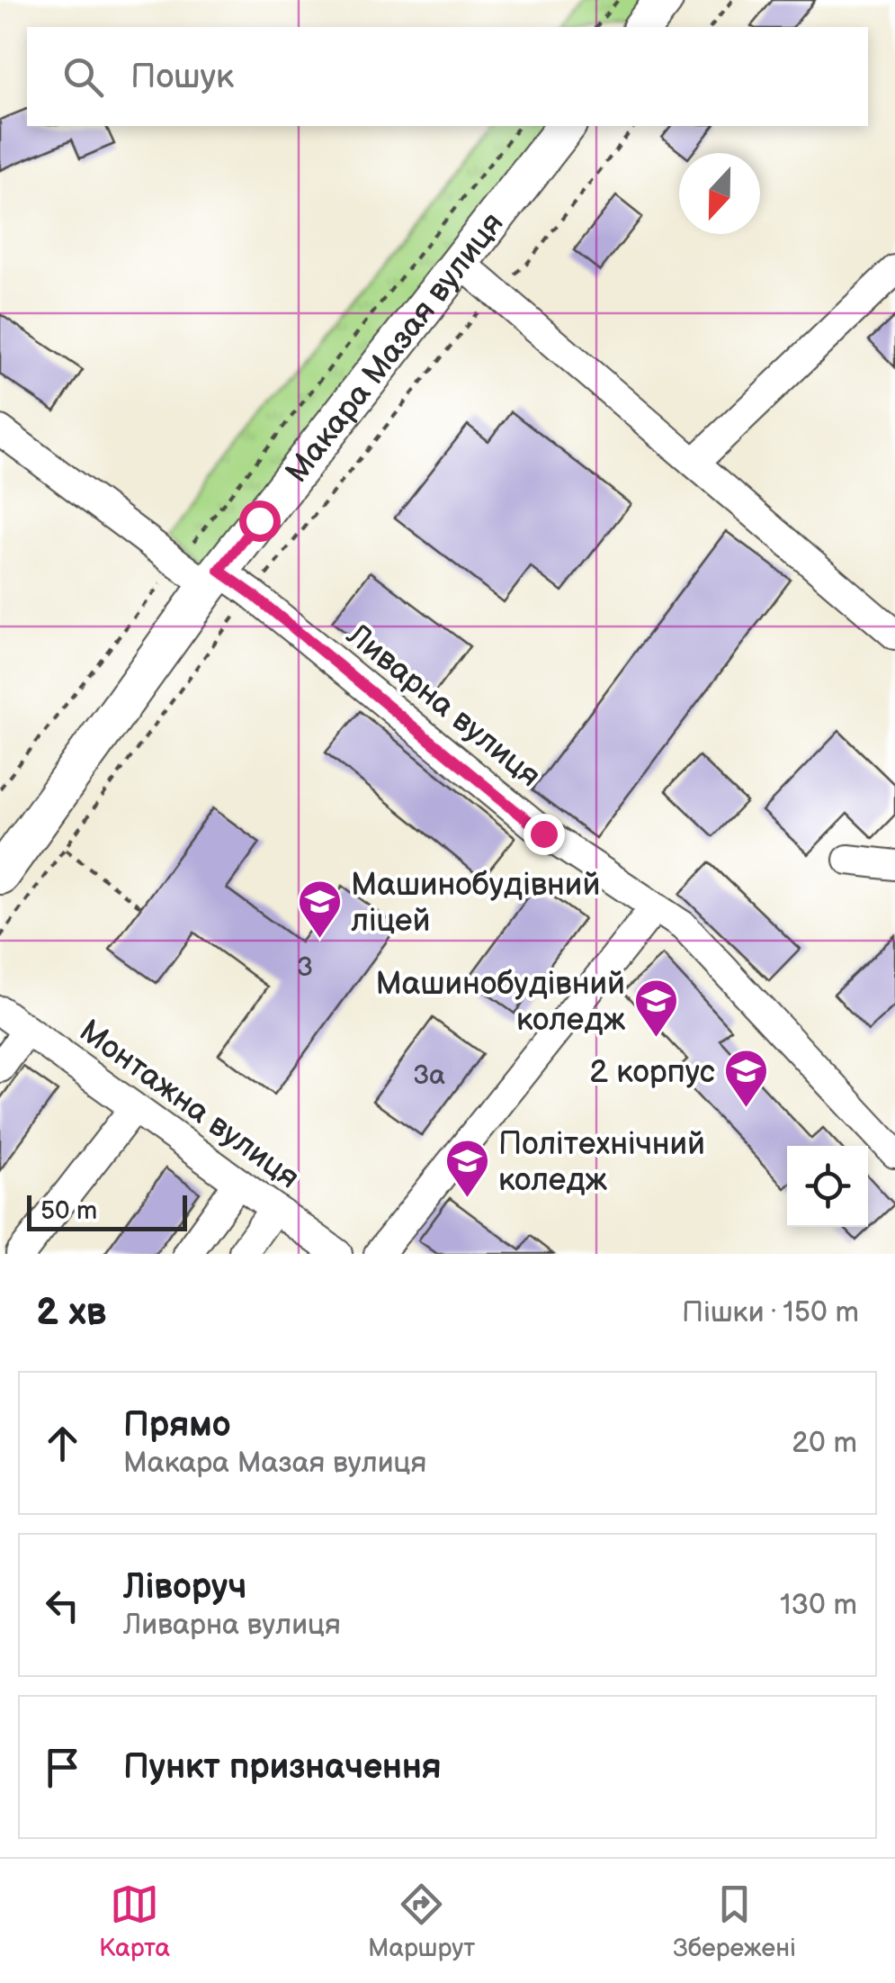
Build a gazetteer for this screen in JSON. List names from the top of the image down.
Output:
{
  "streets": {
    "main road": ["Макара Мазая вулиця"],
    "street": ["Ливарна вулиця", "Монтажна вулиця"]
  },
  "crossings": [
    ["Макара Мазая вулиця", "Ливарна вулиця"]
  ],
  "places": {
    "school or university": [
      "Машинобудівний ліцей",
      "Машинобудівний коледж",
      "2 корпус",
      "Політехнічний коледж"
    ]
  },
  "house_numbers": ["3", "3а"],
  "scale_bar": "50 m",
  "north": "bottom",
  "page": {
    "search": "Пошук",
    "scale": "50 m",
    "heading": ["2 хв", "Пішки · 150 m"],
    "list": [
      ["Прямо", "Макара Мазая вулиця", "20 m"],
      ["Ліворуч", "Ливарна вулиця", "130 m"],
      "Пункт призначення"
    ],
    "nav": ["Карта", "Маршрут", "Збережені"]
  }
}
